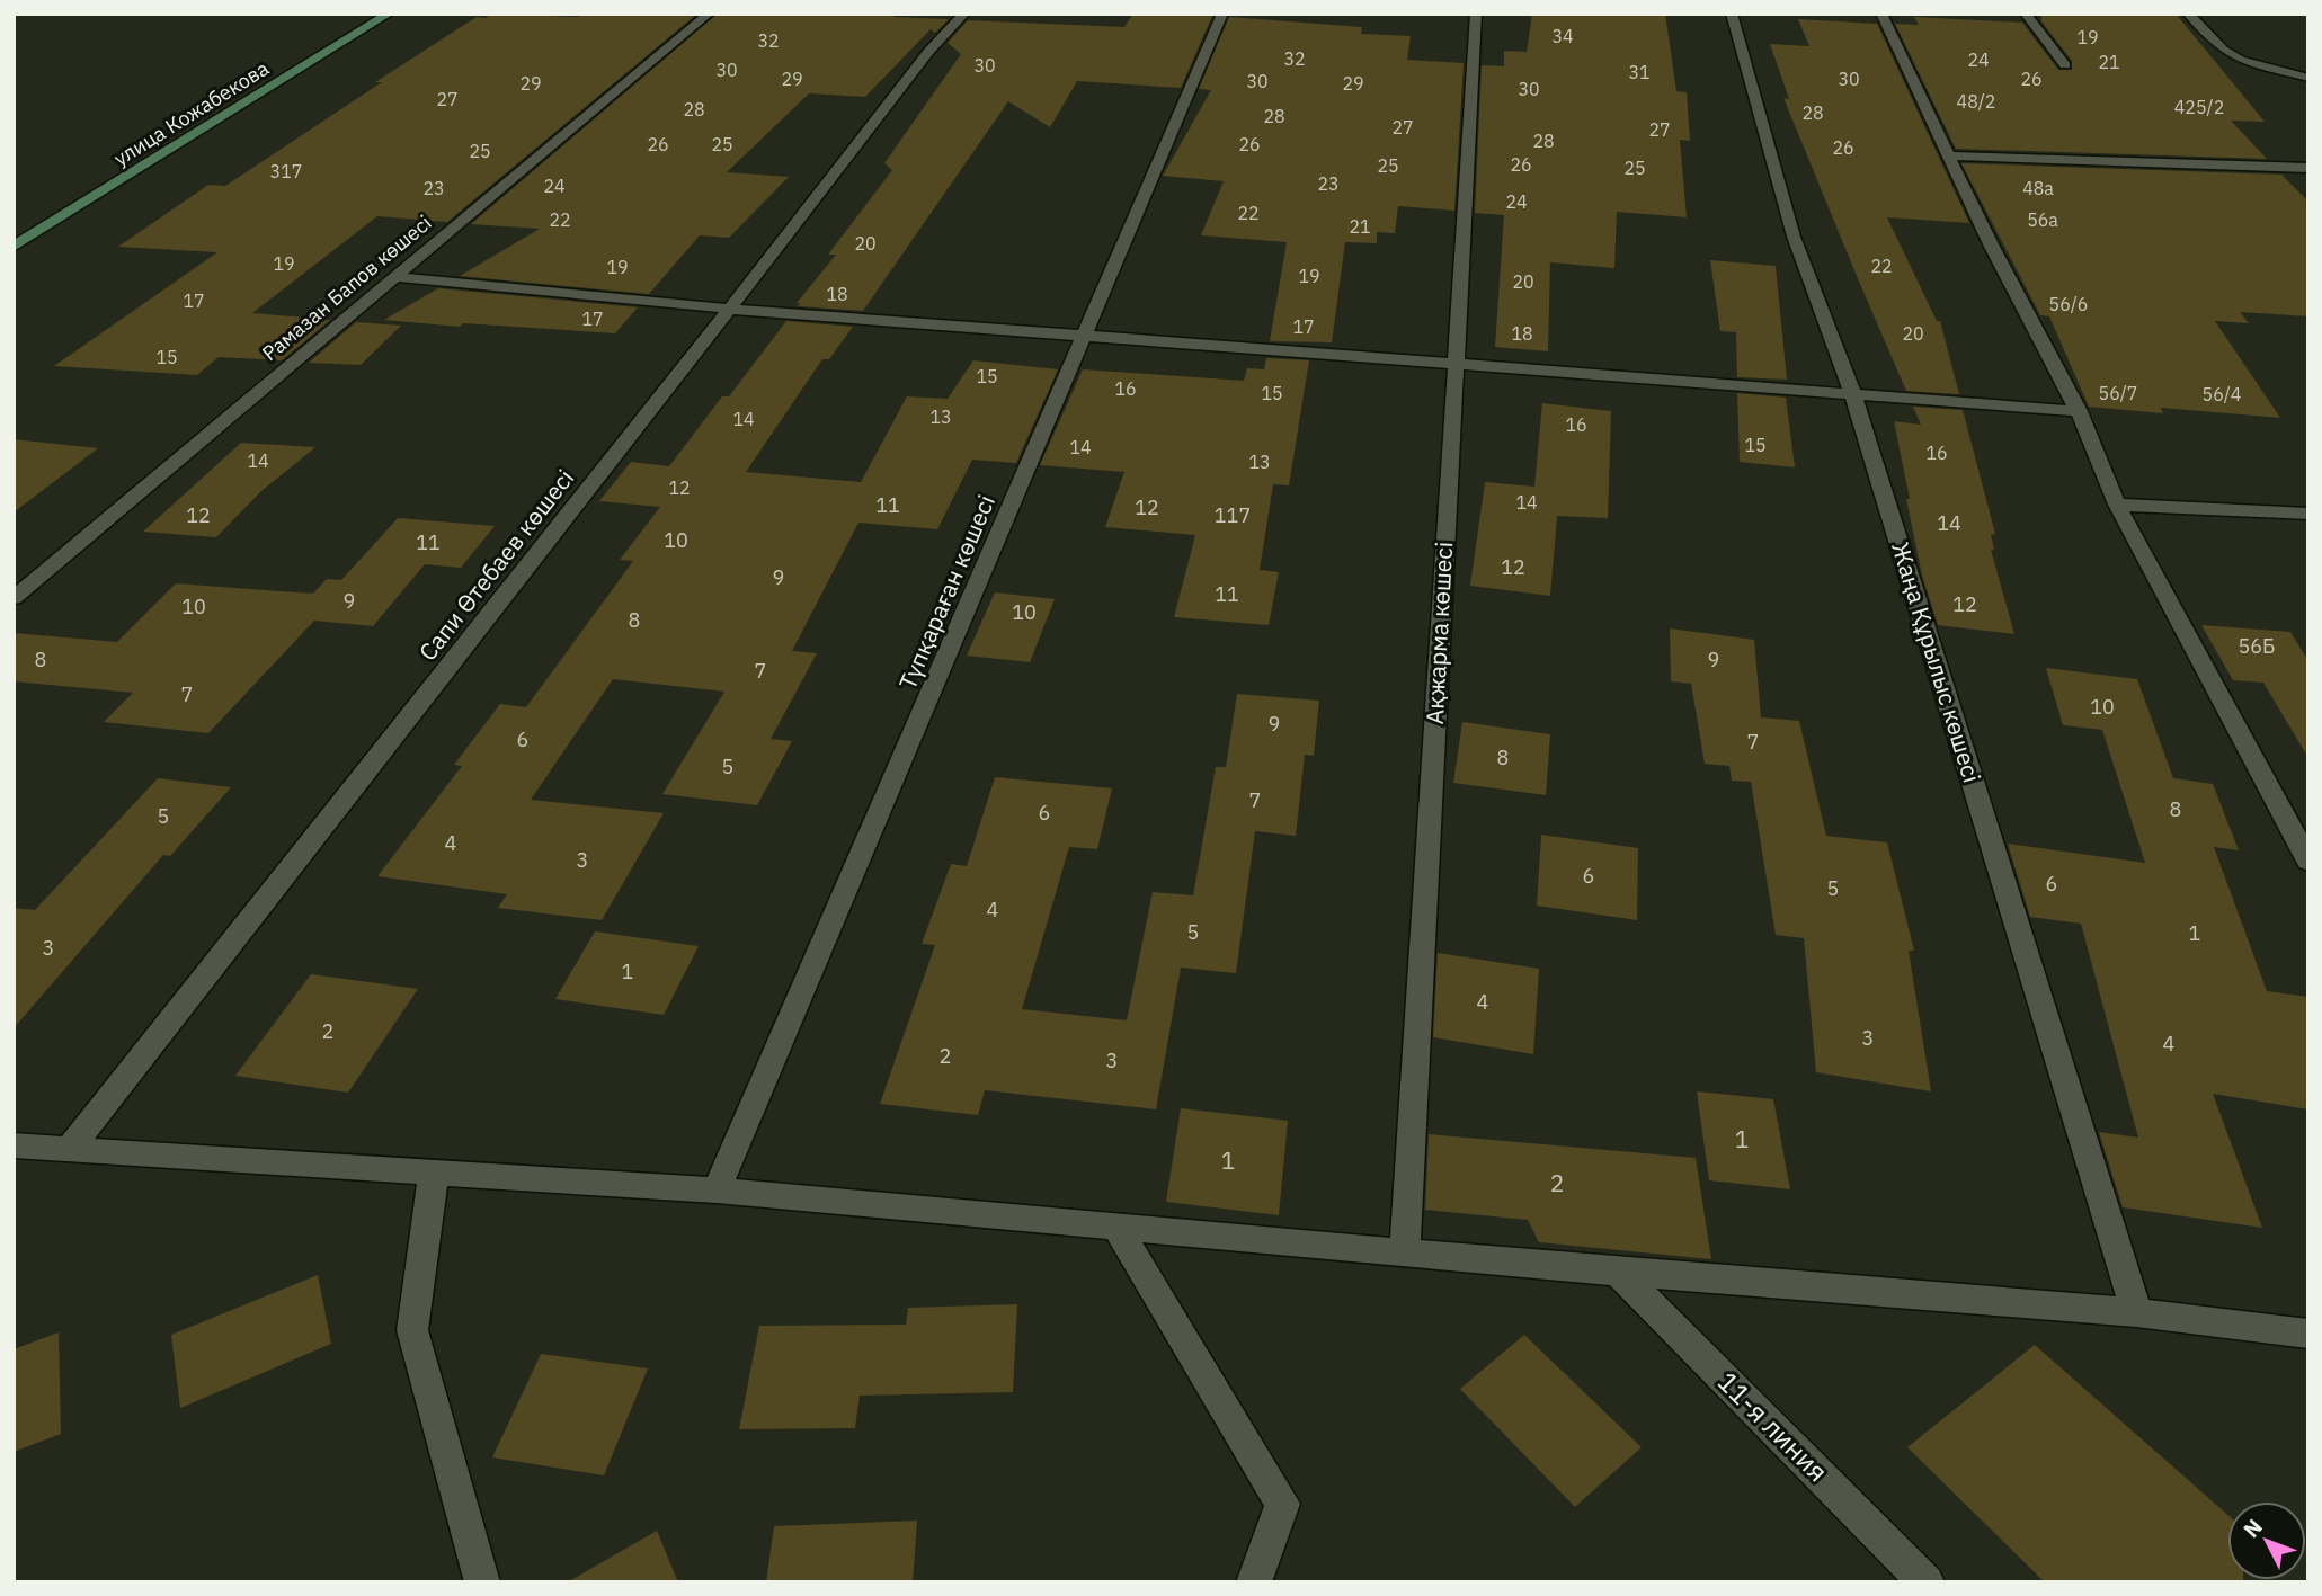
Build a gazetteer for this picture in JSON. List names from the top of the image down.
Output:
{
  "streets": {
    "main road": ["улица Кожабекова"],
    "street": [
      "Рамазан Бапов көшесі",
      "Сапи Өтебаев көшесі",
      "Түпқараған көшесі",
      "Ақжарма көшесі",
      "Жаңа Құрылыс көшесі",
      "11-я линия"
    ]
  },
  "house_numbers": [
    "34",
    "19",
    "32",
    "32",
    "24",
    "21",
    "30",
    "30",
    "31",
    "29",
    "30",
    "26",
    "30",
    "29",
    "29",
    "30",
    "27",
    "48/2",
    "425/2",
    "28",
    "28",
    "28",
    "27",
    "27",
    "28",
    "26",
    "25",
    "26",
    "26",
    "25",
    "26",
    "25",
    "25",
    "317",
    "23",
    "24",
    "23",
    "48а",
    "24",
    "22",
    "22",
    "56а",
    "21",
    "20",
    "19",
    "22",
    "19",
    "19",
    "20",
    "18",
    "17",
    "56/6",
    "17",
    "17",
    "18",
    "20",
    "15",
    "15",
    "16",
    "15",
    "56/7",
    "56/4",
    "13",
    "14",
    "16",
    "15",
    "14",
    "16",
    "14",
    "13",
    "12",
    "14",
    "11",
    "12",
    "12",
    "117",
    "14",
    "10",
    "11",
    "12",
    "9",
    "11",
    "9",
    "12",
    "10",
    "10",
    "8",
    "56Б",
    "8",
    "9",
    "7",
    "7",
    "10",
    "9",
    "6",
    "7",
    "8",
    "5",
    "7",
    "8",
    "6",
    "5",
    "4",
    "3",
    "6",
    "6",
    "5",
    "4",
    "5",
    "1",
    "3",
    "1",
    "4",
    "2",
    "3",
    "4",
    "2",
    "3",
    "1",
    "1",
    "2"
  ],
  "north": "top left"
}
